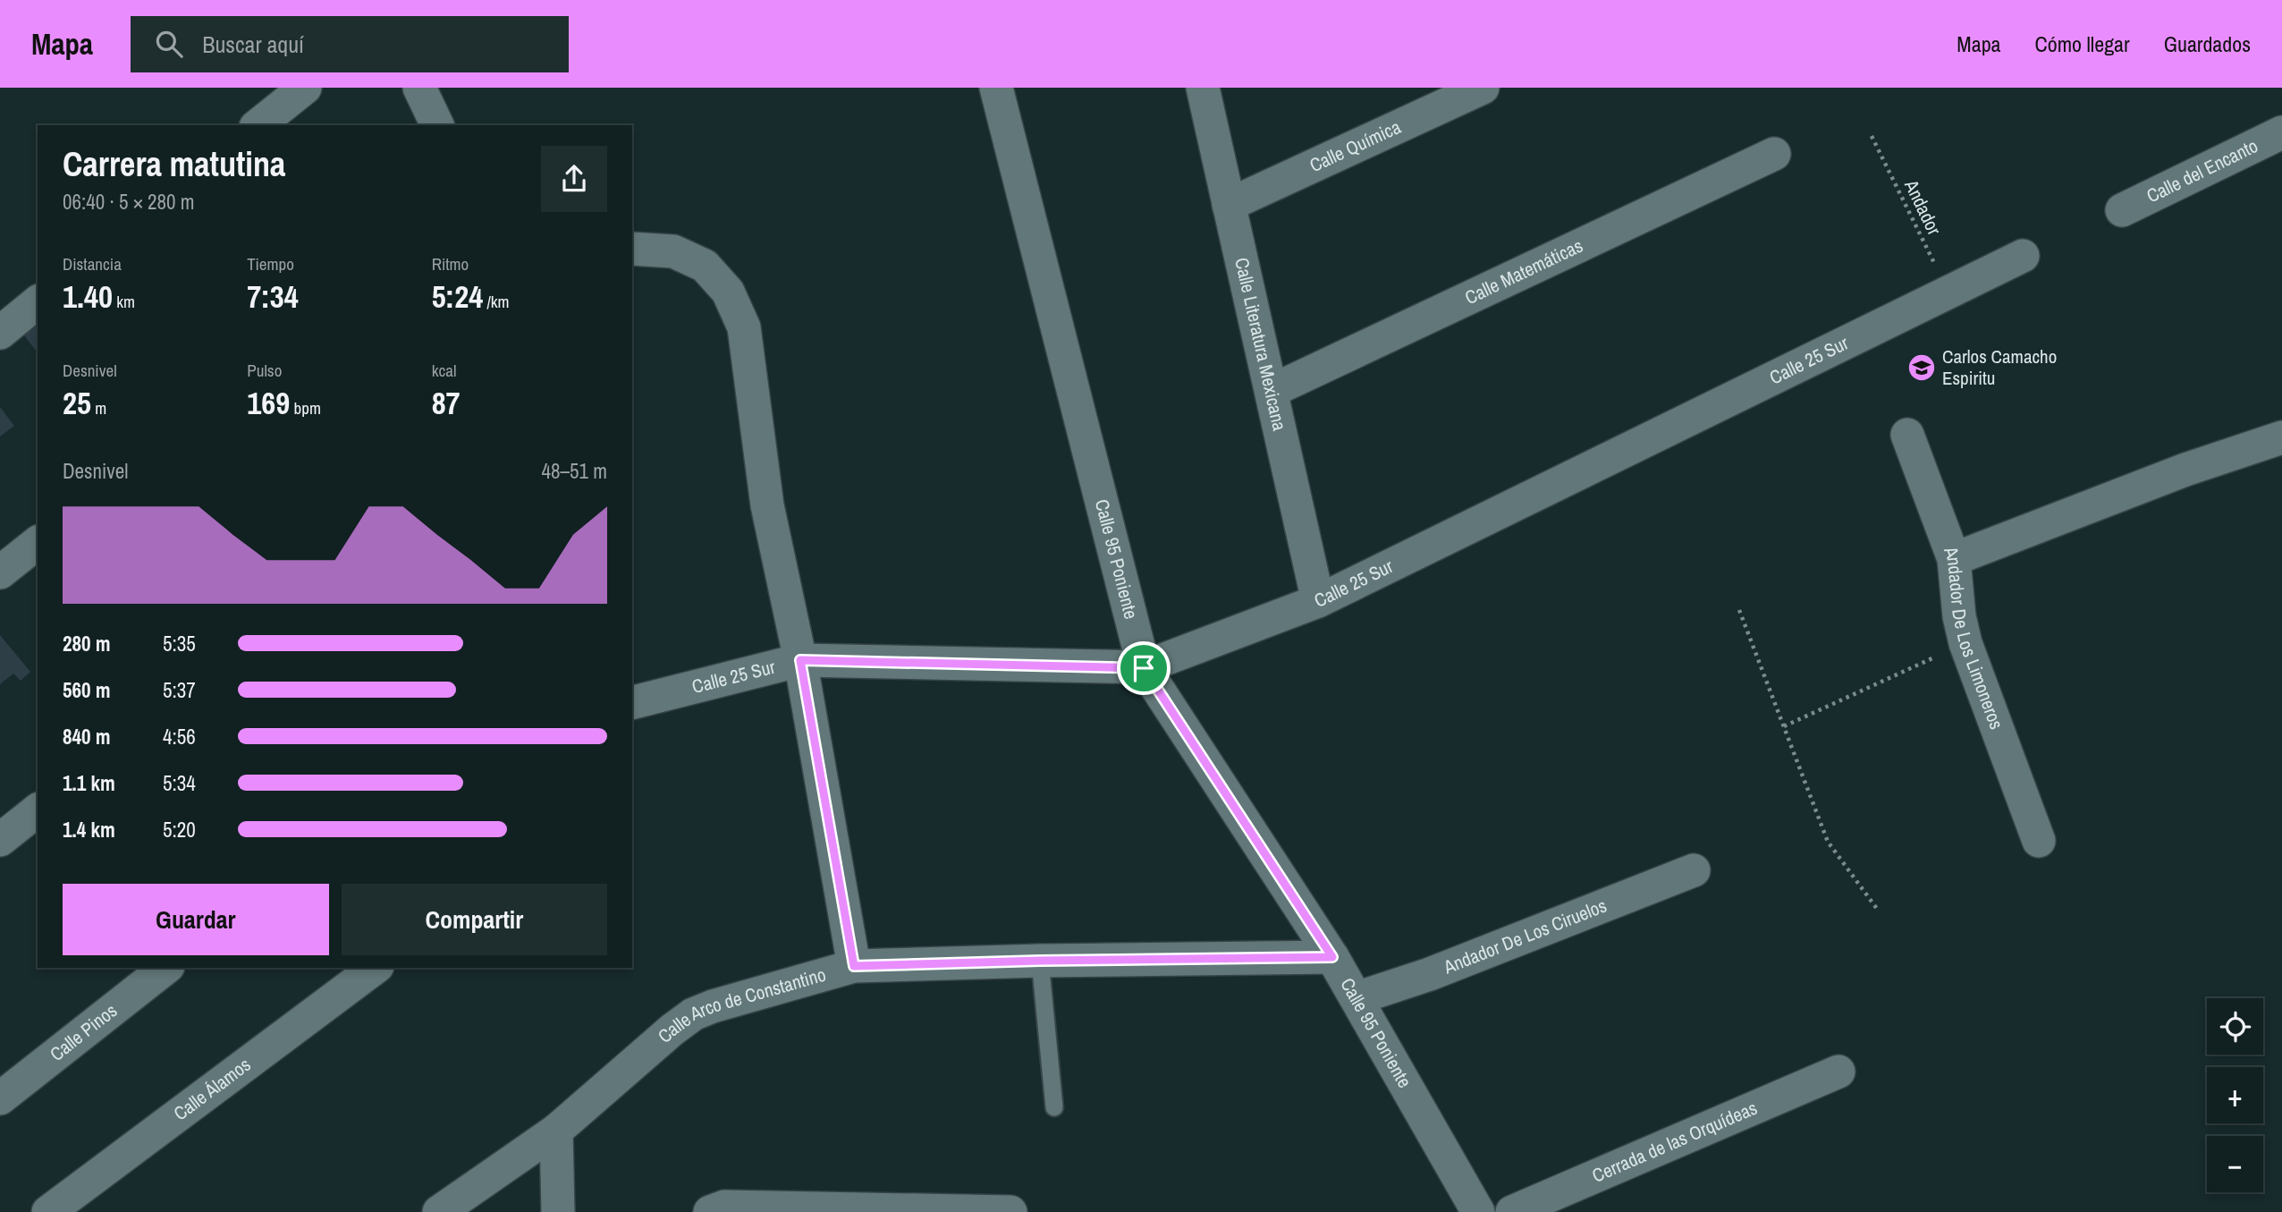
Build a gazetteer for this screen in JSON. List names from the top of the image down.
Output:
{
  "streets": {
    "street": [
      "Calle Química",
      "Calle del Encanto",
      "Calle Matemáticas",
      "Calle Literatura Mexicana",
      "Calle 25 Sur",
      "Calle 95 Poniente",
      "Andador De Los Limoneros",
      "Andador De Los Ciruelos",
      "Calle Arco de Constantino",
      "Calle Pinos",
      "Calle Álamos",
      "Cerrada de las Orquídeas"
    ],
    "path": ["Andador"]
  },
  "crossings": [
    ["Calle Química", "Calle Literatura Mexicana"],
    ["Andador", "Calle 25 Sur"],
    ["Calle Matemáticas", "Calle Literatura Mexicana"],
    ["Calle Literatura Mexicana", "Calle 25 Sur"],
    ["Calle 25 Sur", "Calle 95 Poniente"],
    ["Calle 95 Poniente", "Andador De Los Ciruelos"],
    ["Calle 95 Poniente", "Calle Arco de Constantino"]
  ],
  "places": {
    "school or university": ["Carlos Camacho Espiritu"]
  },
  "page": {
    "header": "Mapa",
    "search": "Buscar aquí",
    "nav": ["Mapa", "Cómo llegar", "Guardados"],
    "heading": ["Carrera matutina", "06:40 · 5 × 280 m"],
    "stats": [
      ["Distancia", "1.40 km"],
      ["Tiempo", "7:34"],
      ["Ritmo", "5:24 /km"],
      ["Desnivel", "25 m"],
      ["Pulso", "169 bpm"],
      ["kcal", "87"]
    ],
    "chart": ["Desnivel", "48–51 m"],
    "list": [
      {
        "name": "280 m",
        "note": "5:35"
      },
      {
        "name": "560 m",
        "note": "5:37"
      },
      {
        "name": "840 m",
        "note": "4:56"
      },
      {
        "name": "1.1 km",
        "note": "5:34"
      },
      {
        "name": "1.4 km",
        "note": "5:20"
      }
    ],
    "buttons": ["Guardar", "Compartir"],
    "map_buttons": ["+", "−"]
  }
}
